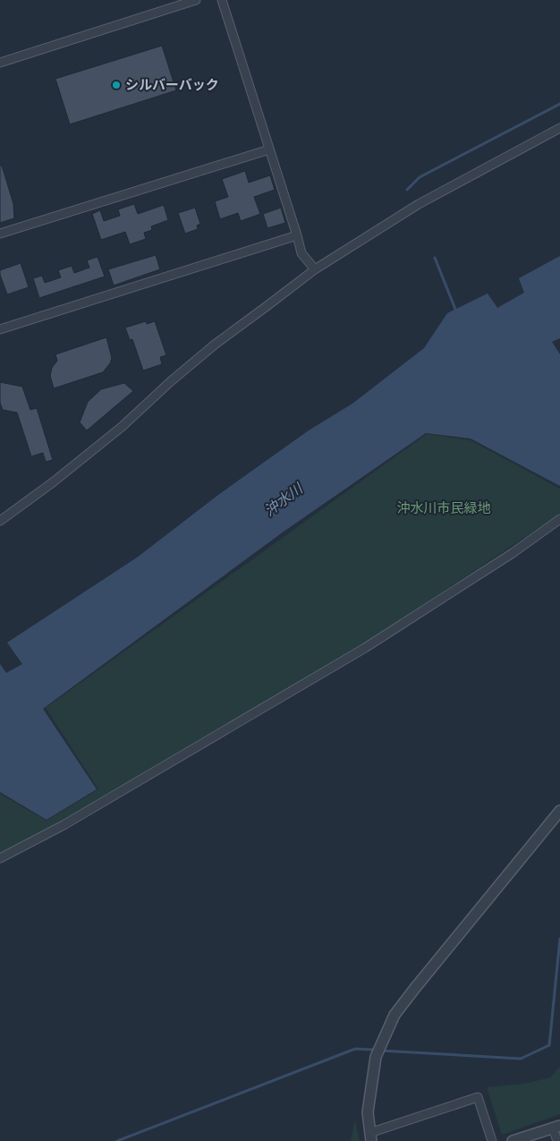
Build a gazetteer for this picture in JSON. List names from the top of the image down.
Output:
{
  "water": ["沖水川"],
  "parks": ["沖水川市民緑地"],
  "places": ["シルバーバック"]
}
